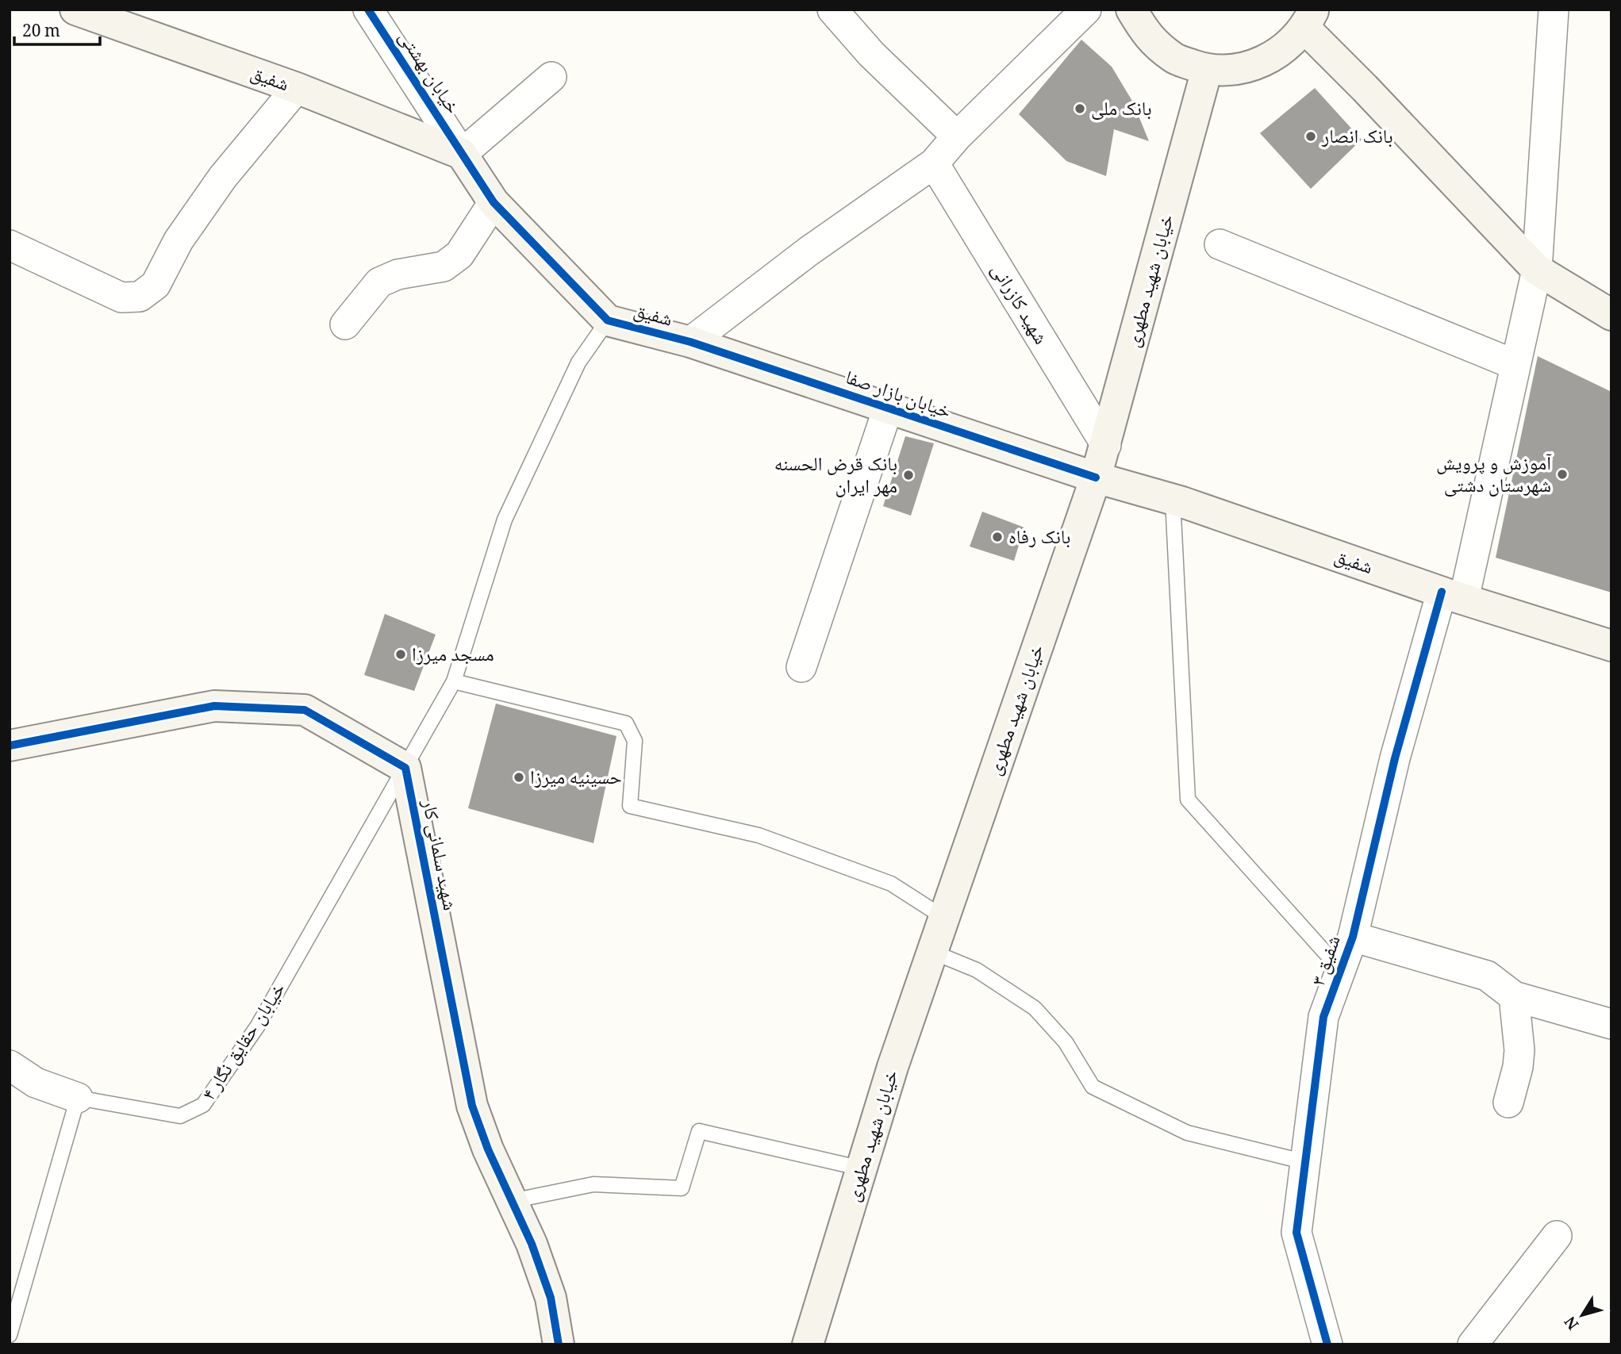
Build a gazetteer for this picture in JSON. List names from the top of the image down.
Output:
{
  "streets": {
    "main road": [
      "شفیق",
      "خیابان شهید مطهری",
      "خیابان بازار صفا",
      "شهید سلمانی کار"
    ],
    "street": ["خیابان بهشتی", "شهید کازرانی", "شفیق ۳"],
    "lane": ["خیابان حقایق نگار ۴"]
  },
  "crossings": [
    ["خیابان بهشتی", "شفیق"],
    ["شفیق", "خیابان شهید مطهری"],
    ["شفیق", "خیابان بازار صفا"],
    ["شفیق", "شفیق ۳"],
    ["شفیق", "خیابان حقایق نگار ۴"],
    ["خیابان شهید مطهری", "شهید کازرانی"],
    ["خیابان شهید مطهری", "خیابان بازار صفا"],
    ["شهید سلمانی کار", "خیابان حقایق نگار ۴"]
  ],
  "places": [
    "بانک ملی",
    "بانک انصار",
    "آموزش و پرویش شهرستان دشتی",
    "بانک قرض الحسنه مهر ایران",
    "بانک رفاه",
    "مسجد میرزا",
    "حسینیه میرزا"
  ],
  "scale_bar": "20 m",
  "north": "bottom left"
}
